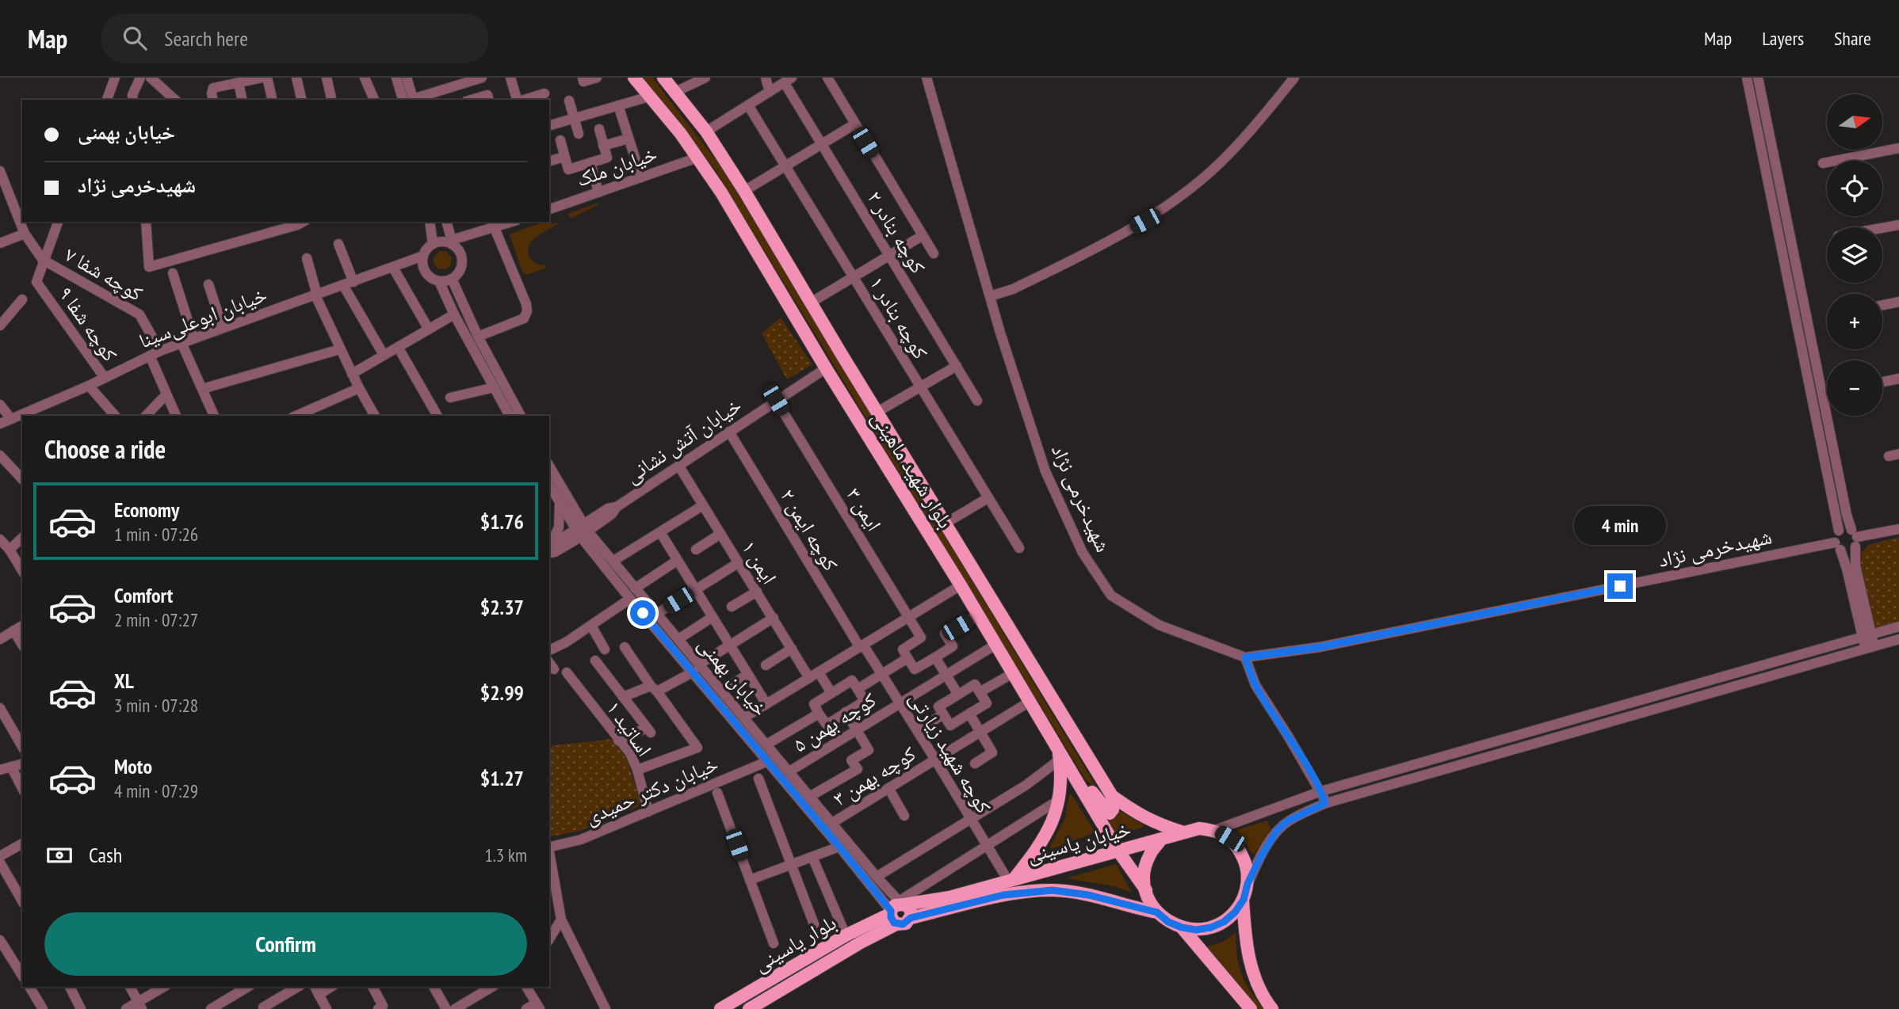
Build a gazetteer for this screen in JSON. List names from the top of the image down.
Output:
{
  "streets": {
    "main road": ["بلوار شهید ماهینی", "خیابان یاسینی", "بلوار یاسینی"],
    "street": [
      "خیابان ملک",
      "کوچه بنادر ۲",
      "کوچه شفا ۷",
      "خیابان ابوعلی‌سینا",
      "کوچه بنادر ۱",
      "کوچه شفا ۹",
      "خیابان آتش نشانی",
      "شهیدخرمی نژاد",
      "ایمن ۳",
      "کوچه ایمن ۲",
      "ایمن ۱",
      "خیابان بهمنی",
      "کوچه بهمن ۵",
      "اساتید ۱",
      "کوچه شهید زیارتی",
      "کوچه بهمن ۳",
      "خیابان دکتر حمیدی"
    ]
  },
  "crossings": [
    ["خیابان ملک", "بلوار شهید ماهینی"],
    ["کوچه شفا ۷", "خیابان ابوعلی‌سینا"],
    ["کوچه شفا ۷", "کوچه شفا ۹"],
    ["خیابان ابوعلی‌سینا", "کوچه شفا ۹"],
    ["خیابان آتش نشانی", "بلوار شهید ماهینی"],
    ["خیابان آتش نشانی", "ایمن ۳"],
    ["خیابان آتش نشانی", "کوچه ایمن ۲"],
    ["خیابان آتش نشانی", "ایمن ۱"],
    ["خیابان آتش نشانی", "خیابان بهمنی"],
    ["بلوار شهید ماهینی", "کوچه بهمن ۵"],
    ["بلوار شهید ماهینی", "کوچه بهمن ۳"],
    ["بلوار شهید ماهینی", "خیابان یاسینی"],
    ["کوچه ایمن ۲", "کوچه شهید زیارتی"],
    ["خیابان بهمنی", "کوچه بهمن ۵"],
    ["خیابان بهمنی", "کوچه بهمن ۳"],
    ["خیابان بهمنی", "خیابان دکتر حمیدی"],
    ["خیابان بهمنی", "بلوار یاسینی"],
    ["کوچه بهمن ۵", "کوچه شهید زیارتی"],
    ["اساتید ۱", "خیابان دکتر حمیدی"],
    ["کوچه شهید زیارتی", "کوچه بهمن ۳"],
    ["کوچه شهید زیارتی", "خیابان یاسینی"],
    ["کوچه شهید زیارتی", "بلوار یاسینی"],
    ["خیابان یاسینی", "بلوار یاسینی"]
  ],
  "north": "right",
  "page": {
    "header": "Map",
    "search": "Search here",
    "nav": ["Map", "Layers", "Share"],
    "map_buttons": ["+", "−"],
    "banner": ["خیابان بهمنی", "شهیدخرمی نژاد"],
    "heading": "Choose a ride",
    "list": [
      {
        "name": "Economy",
        "note": "1 min · 07:26",
        "value": "$1.76"
      },
      {
        "name": "Comfort",
        "note": "2 min · 07:27",
        "value": "$2.37"
      },
      {
        "name": "XL",
        "note": "3 min · 07:28",
        "value": "$2.99"
      },
      {
        "name": "Moto",
        "note": "4 min · 07:29",
        "value": "$1.27"
      }
    ],
    "bubble": "4 min",
    "pay": ["Cash", "1.3 km"],
    "buttons": "Confirm"
  }
}
